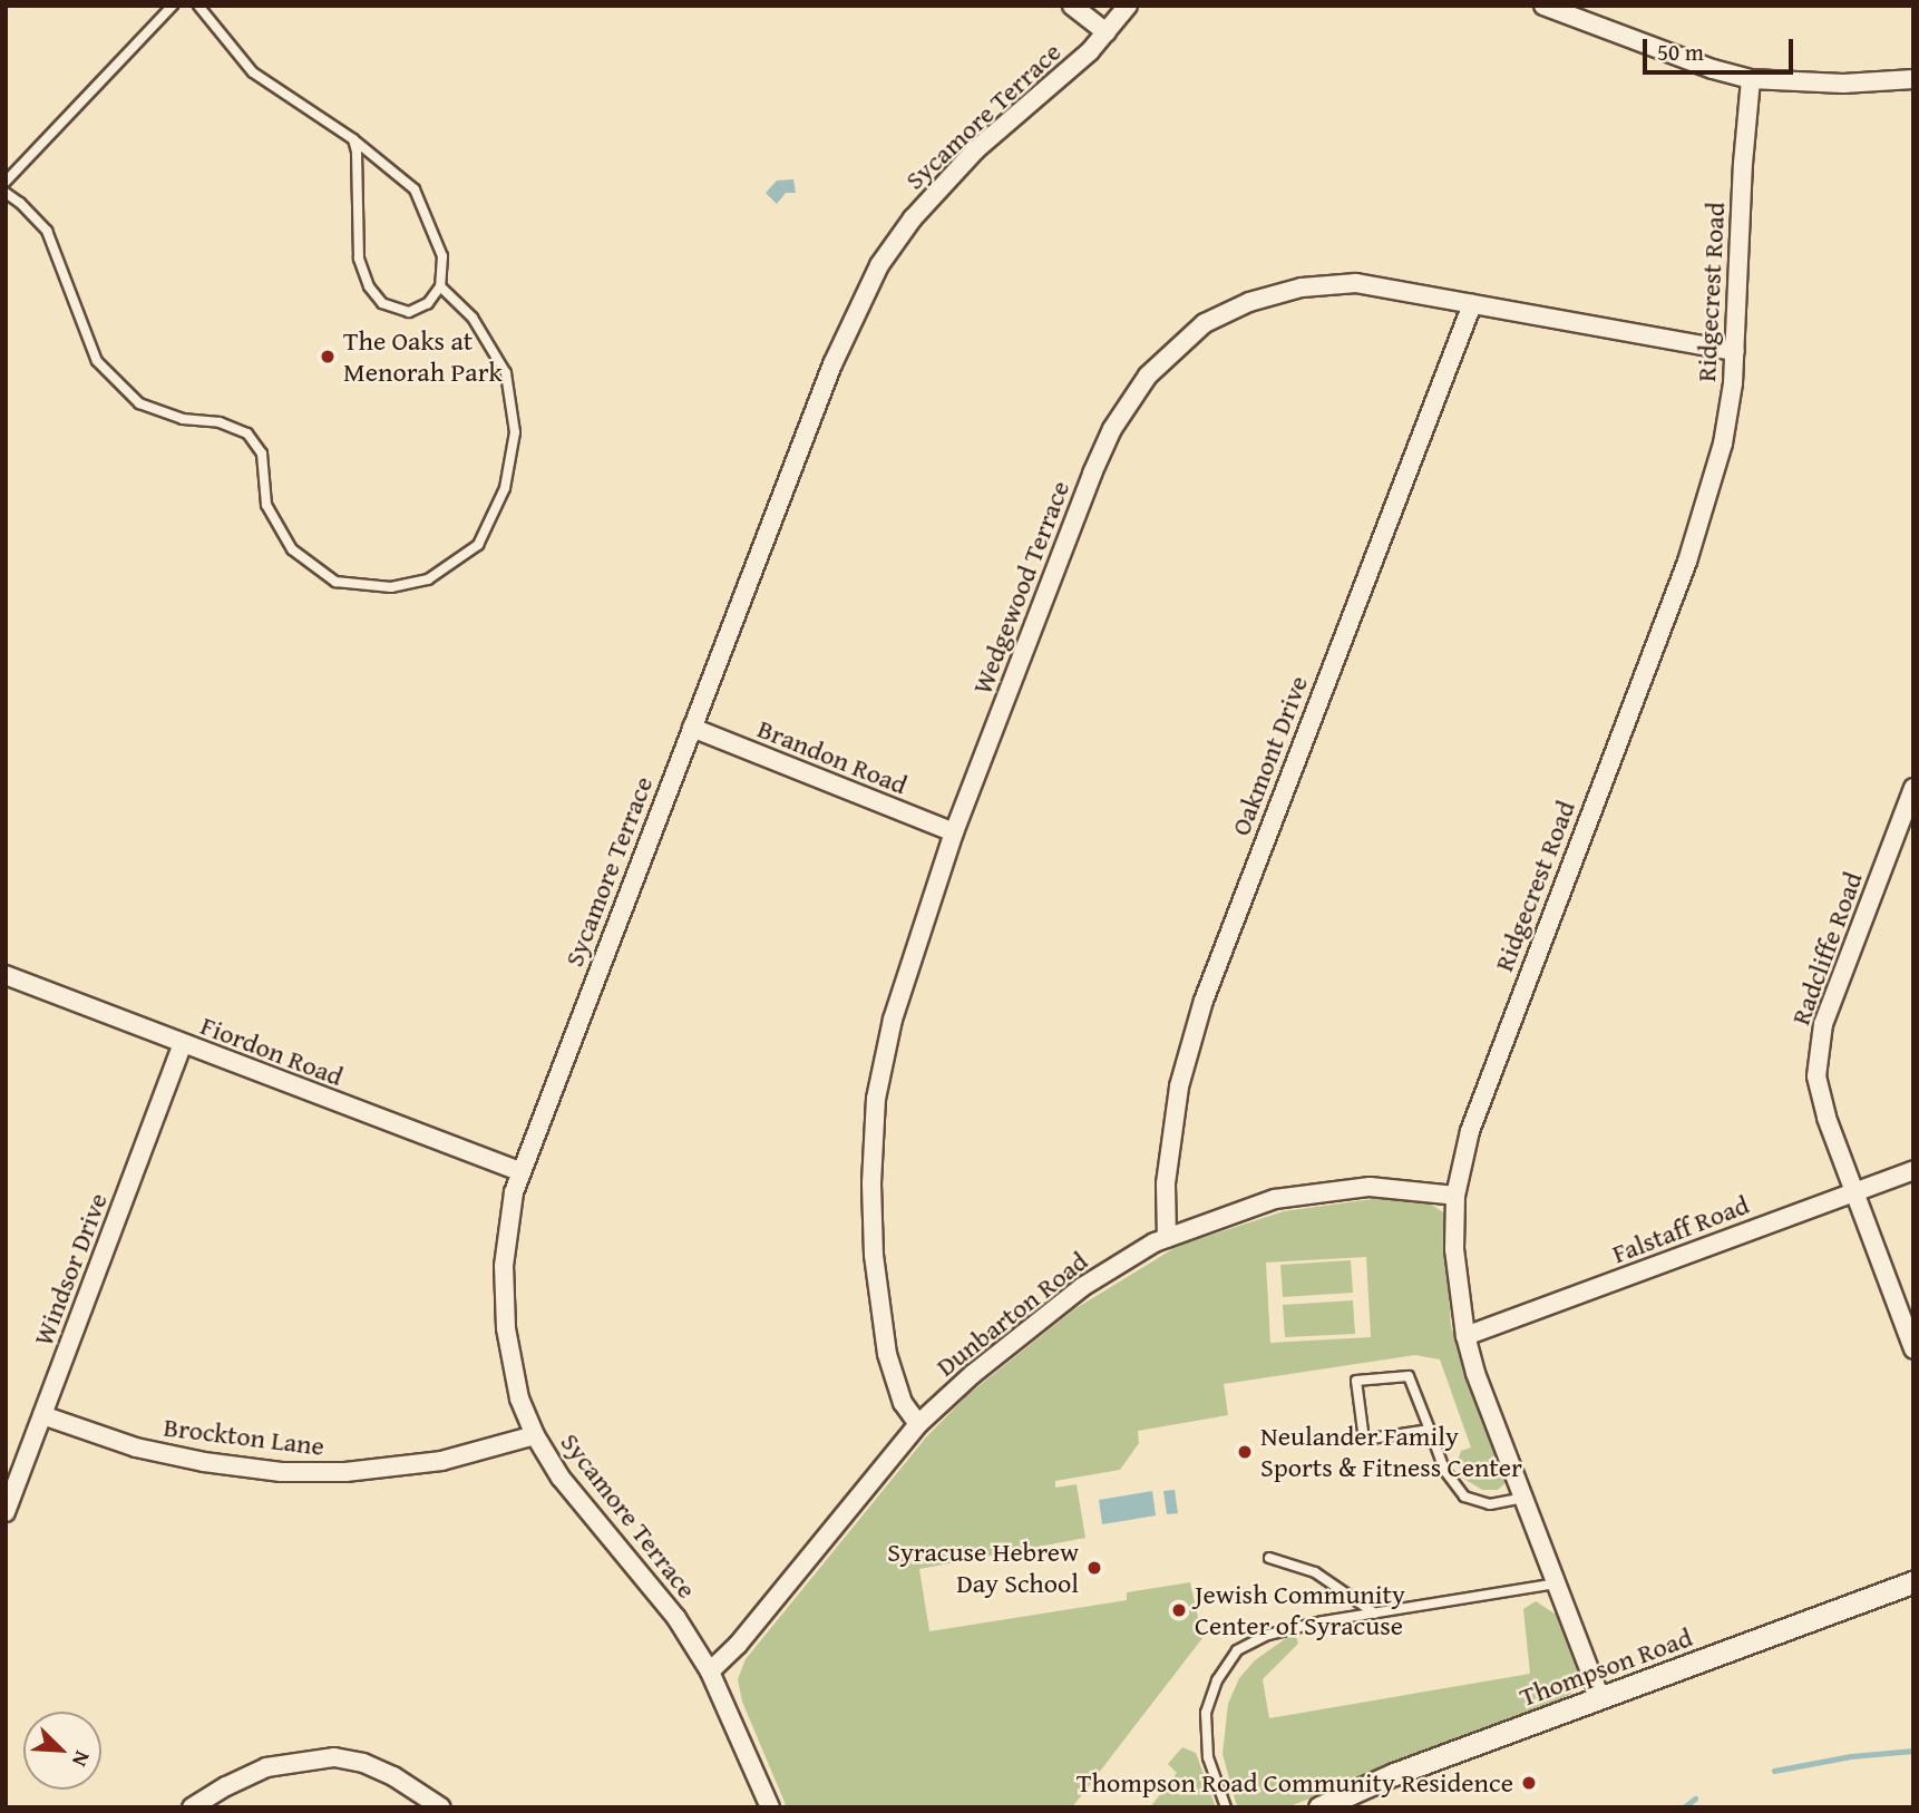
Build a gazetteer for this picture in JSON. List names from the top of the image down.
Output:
{
  "streets": {
    "street": [
      "Sycamore Terrace",
      "Ridgecrest Road",
      "Wedgewood Terrace",
      "Oakmont Drive",
      "Brandon Road",
      "Radcliffe Road",
      "Fiordon Road",
      "Falstaff Road",
      "Windsor Drive",
      "Dunbarton Road",
      "Brockton Lane",
      "Thompson Road"
    ]
  },
  "crossings": [
    ["Sycamore Terrace", "Brandon Road"],
    ["Sycamore Terrace", "Fiordon Road"],
    ["Sycamore Terrace", "Dunbarton Road"],
    ["Sycamore Terrace", "Brockton Lane"],
    ["Ridgecrest Road", "Wedgewood Terrace"],
    ["Ridgecrest Road", "Falstaff Road"],
    ["Ridgecrest Road", "Dunbarton Road"],
    ["Ridgecrest Road", "Thompson Road"],
    ["Wedgewood Terrace", "Oakmont Drive"],
    ["Wedgewood Terrace", "Brandon Road"],
    ["Wedgewood Terrace", "Dunbarton Road"],
    ["Oakmont Drive", "Dunbarton Road"],
    ["Radcliffe Road", "Falstaff Road"],
    ["Fiordon Road", "Windsor Drive"],
    ["Windsor Drive", "Brockton Lane"]
  ],
  "places": [
    "The Oaks at Menorah Park",
    "Neulander Family Sports & Fitness Center",
    "Syracuse Hebrew Day School",
    "Jewish Community Center of Syracuse",
    "Thompson Road Community Residence"
  ],
  "scale_bar": "50 m",
  "north": "bottom right"
}
